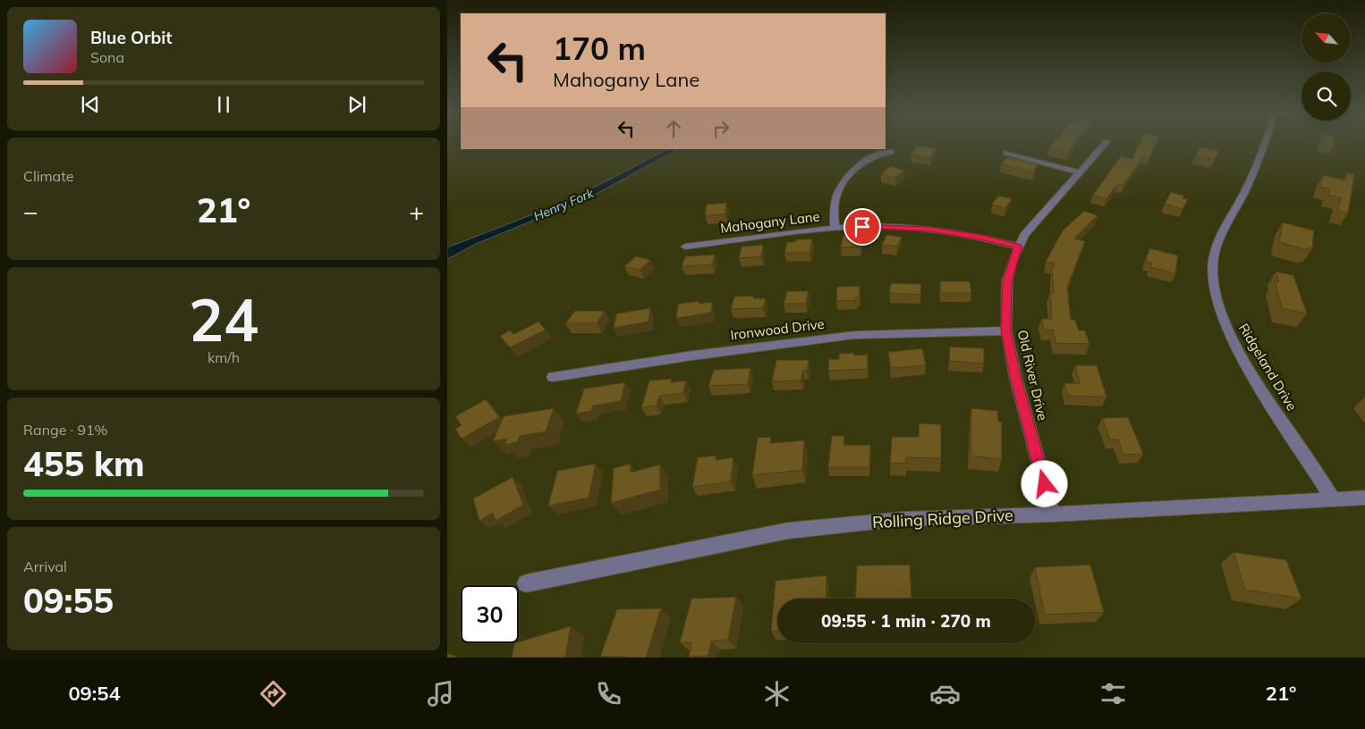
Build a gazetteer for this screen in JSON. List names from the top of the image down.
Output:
{
  "streets": {
    "street": [
      "Mahogany Lane",
      "Ironwood Drive",
      "Ridgeland Drive",
      "Old River Drive",
      "Rolling Ridge Drive"
    ]
  },
  "crossings": [
    ["Mahogany Lane", "Old River Drive"],
    ["Ironwood Drive", "Old River Drive"],
    ["Ridgeland Drive", "Rolling Ridge Drive"],
    ["Old River Drive", "Rolling Ridge Drive"]
  ],
  "water": ["Henry Fork"],
  "north": "top left",
  "page": {
    "turn": ["170 m", "Mahogany Lane"],
    "song": ["Blue Orbit", "Sona"],
    "tile": [
      "Climate",
      ["24", "km/h"],
      ["Range · 91%", "455 km"],
      ["Arrival", "09:55"]
    ],
    "heat": ["−", "21°", "+"],
    "limit": "30",
    "trip": "09:55 · 1 min · 270 m",
    "tabs": ["09:54", "21°"]
  }
}
